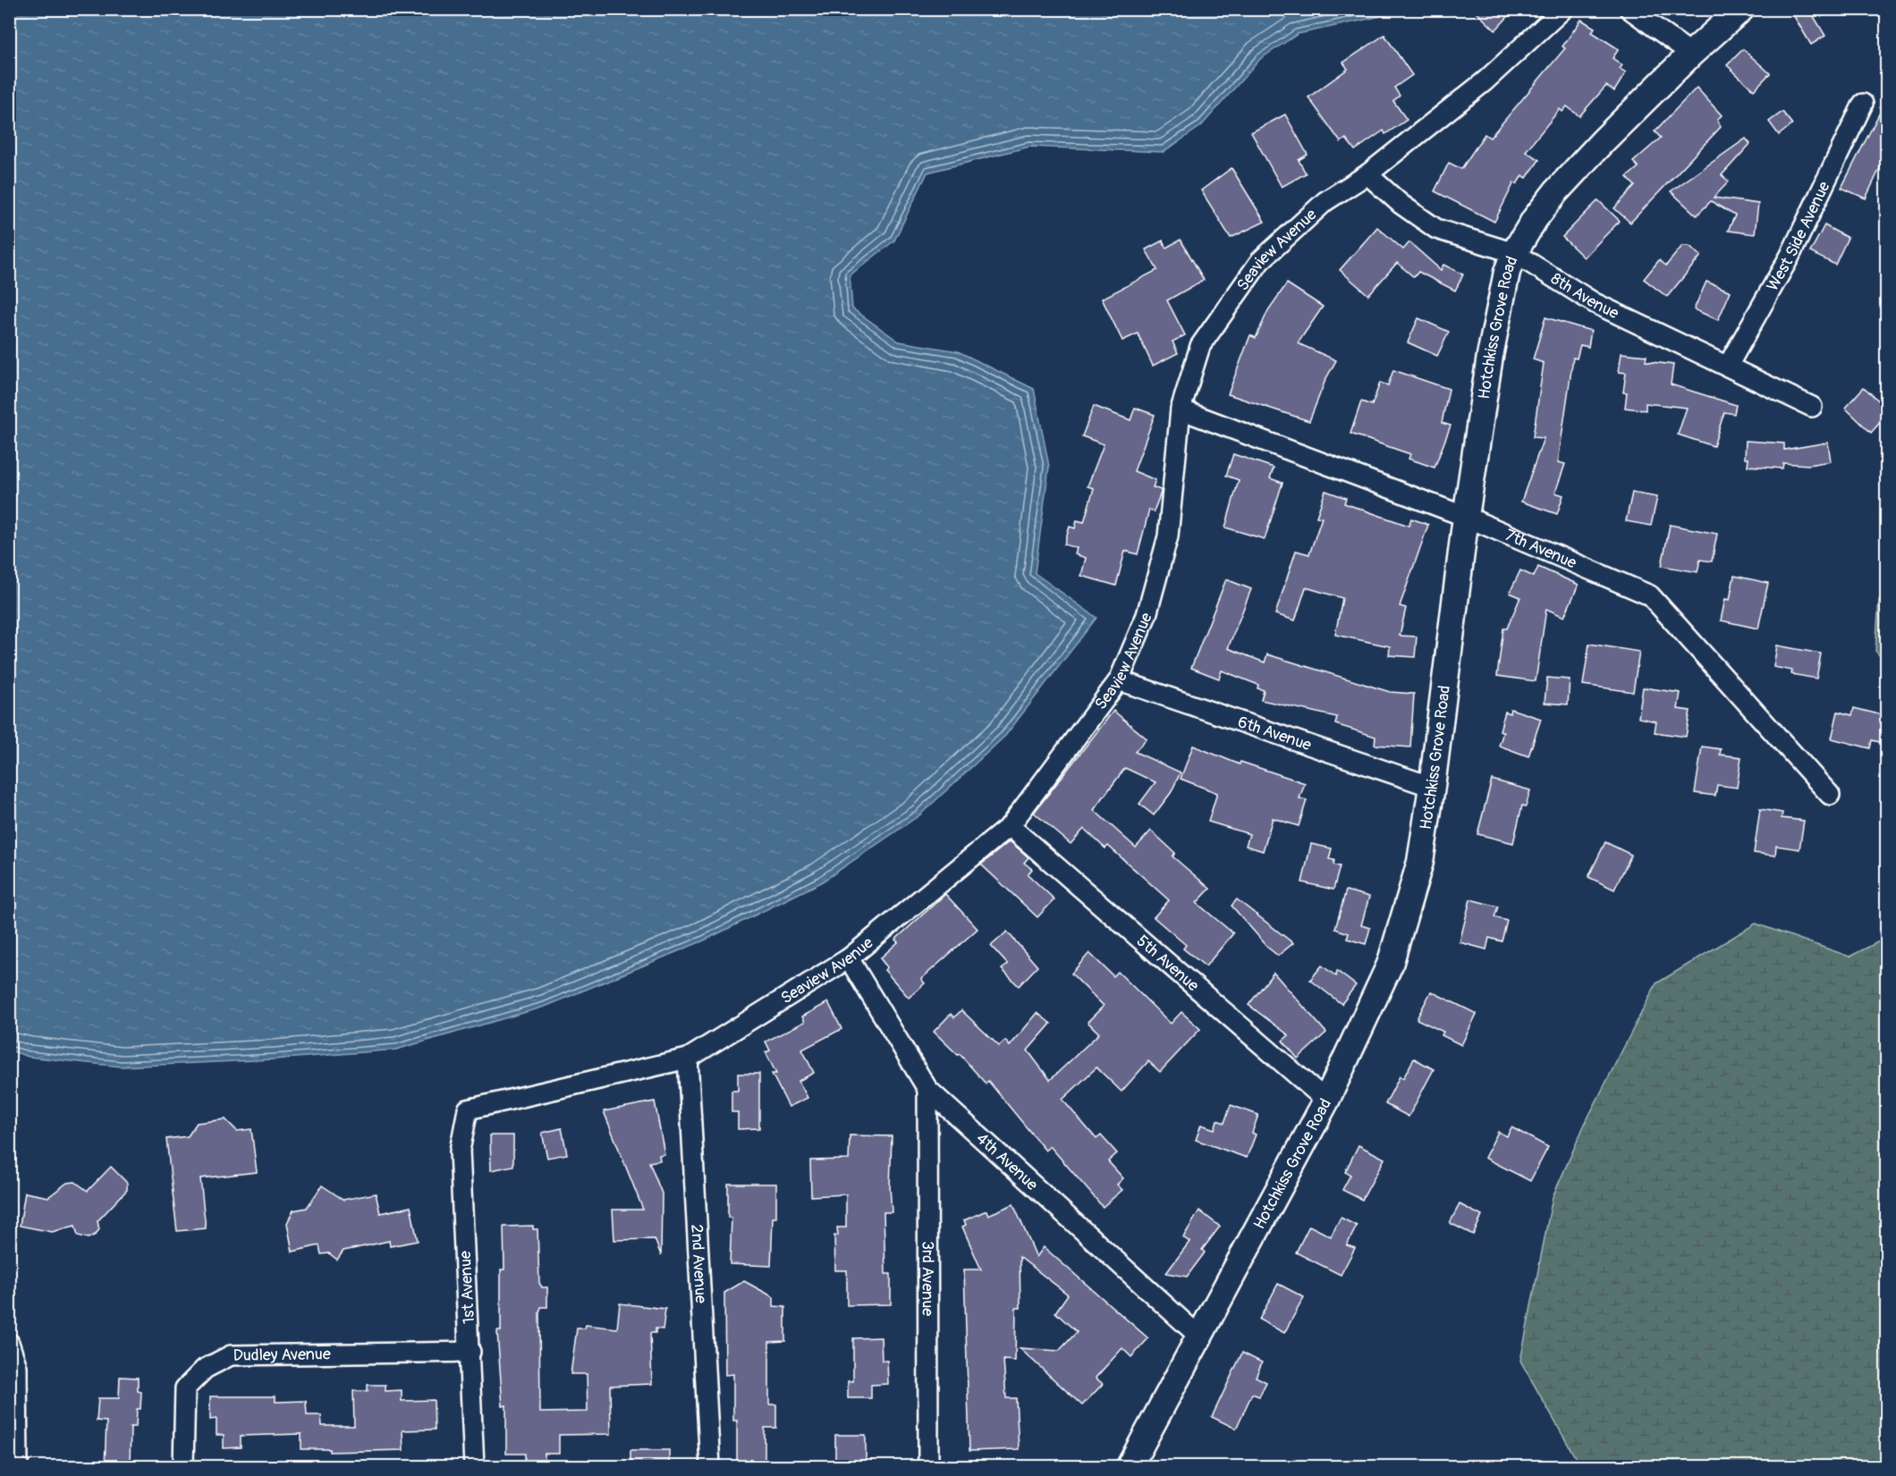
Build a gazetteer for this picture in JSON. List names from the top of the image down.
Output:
{
  "streets": {
    "main road": ["Hotchkiss Grove Road"],
    "street": [
      "West Side Avenue",
      "Seaview Avenue",
      "8th Avenue",
      "7th Avenue",
      "6th Avenue",
      "5th Avenue",
      "4th Avenue",
      "2nd Avenue",
      "3rd Avenue",
      "1st Avenue",
      "Dudley Avenue"
    ]
  },
  "crossings": [
    ["West Side Avenue", "8th Avenue"],
    ["Seaview Avenue", "8th Avenue"],
    ["Seaview Avenue", "7th Avenue"],
    ["Seaview Avenue", "6th Avenue"],
    ["Seaview Avenue", "5th Avenue"],
    ["Seaview Avenue", "4th Avenue"],
    ["Seaview Avenue", "2nd Avenue"],
    ["Seaview Avenue", "1st Avenue"],
    ["8th Avenue", "Hotchkiss Grove Road"],
    ["Hotchkiss Grove Road", "7th Avenue"],
    ["Hotchkiss Grove Road", "6th Avenue"],
    ["Hotchkiss Grove Road", "5th Avenue"],
    ["Hotchkiss Grove Road", "4th Avenue"],
    ["4th Avenue", "3rd Avenue"],
    ["1st Avenue", "Dudley Avenue"]
  ]
}
